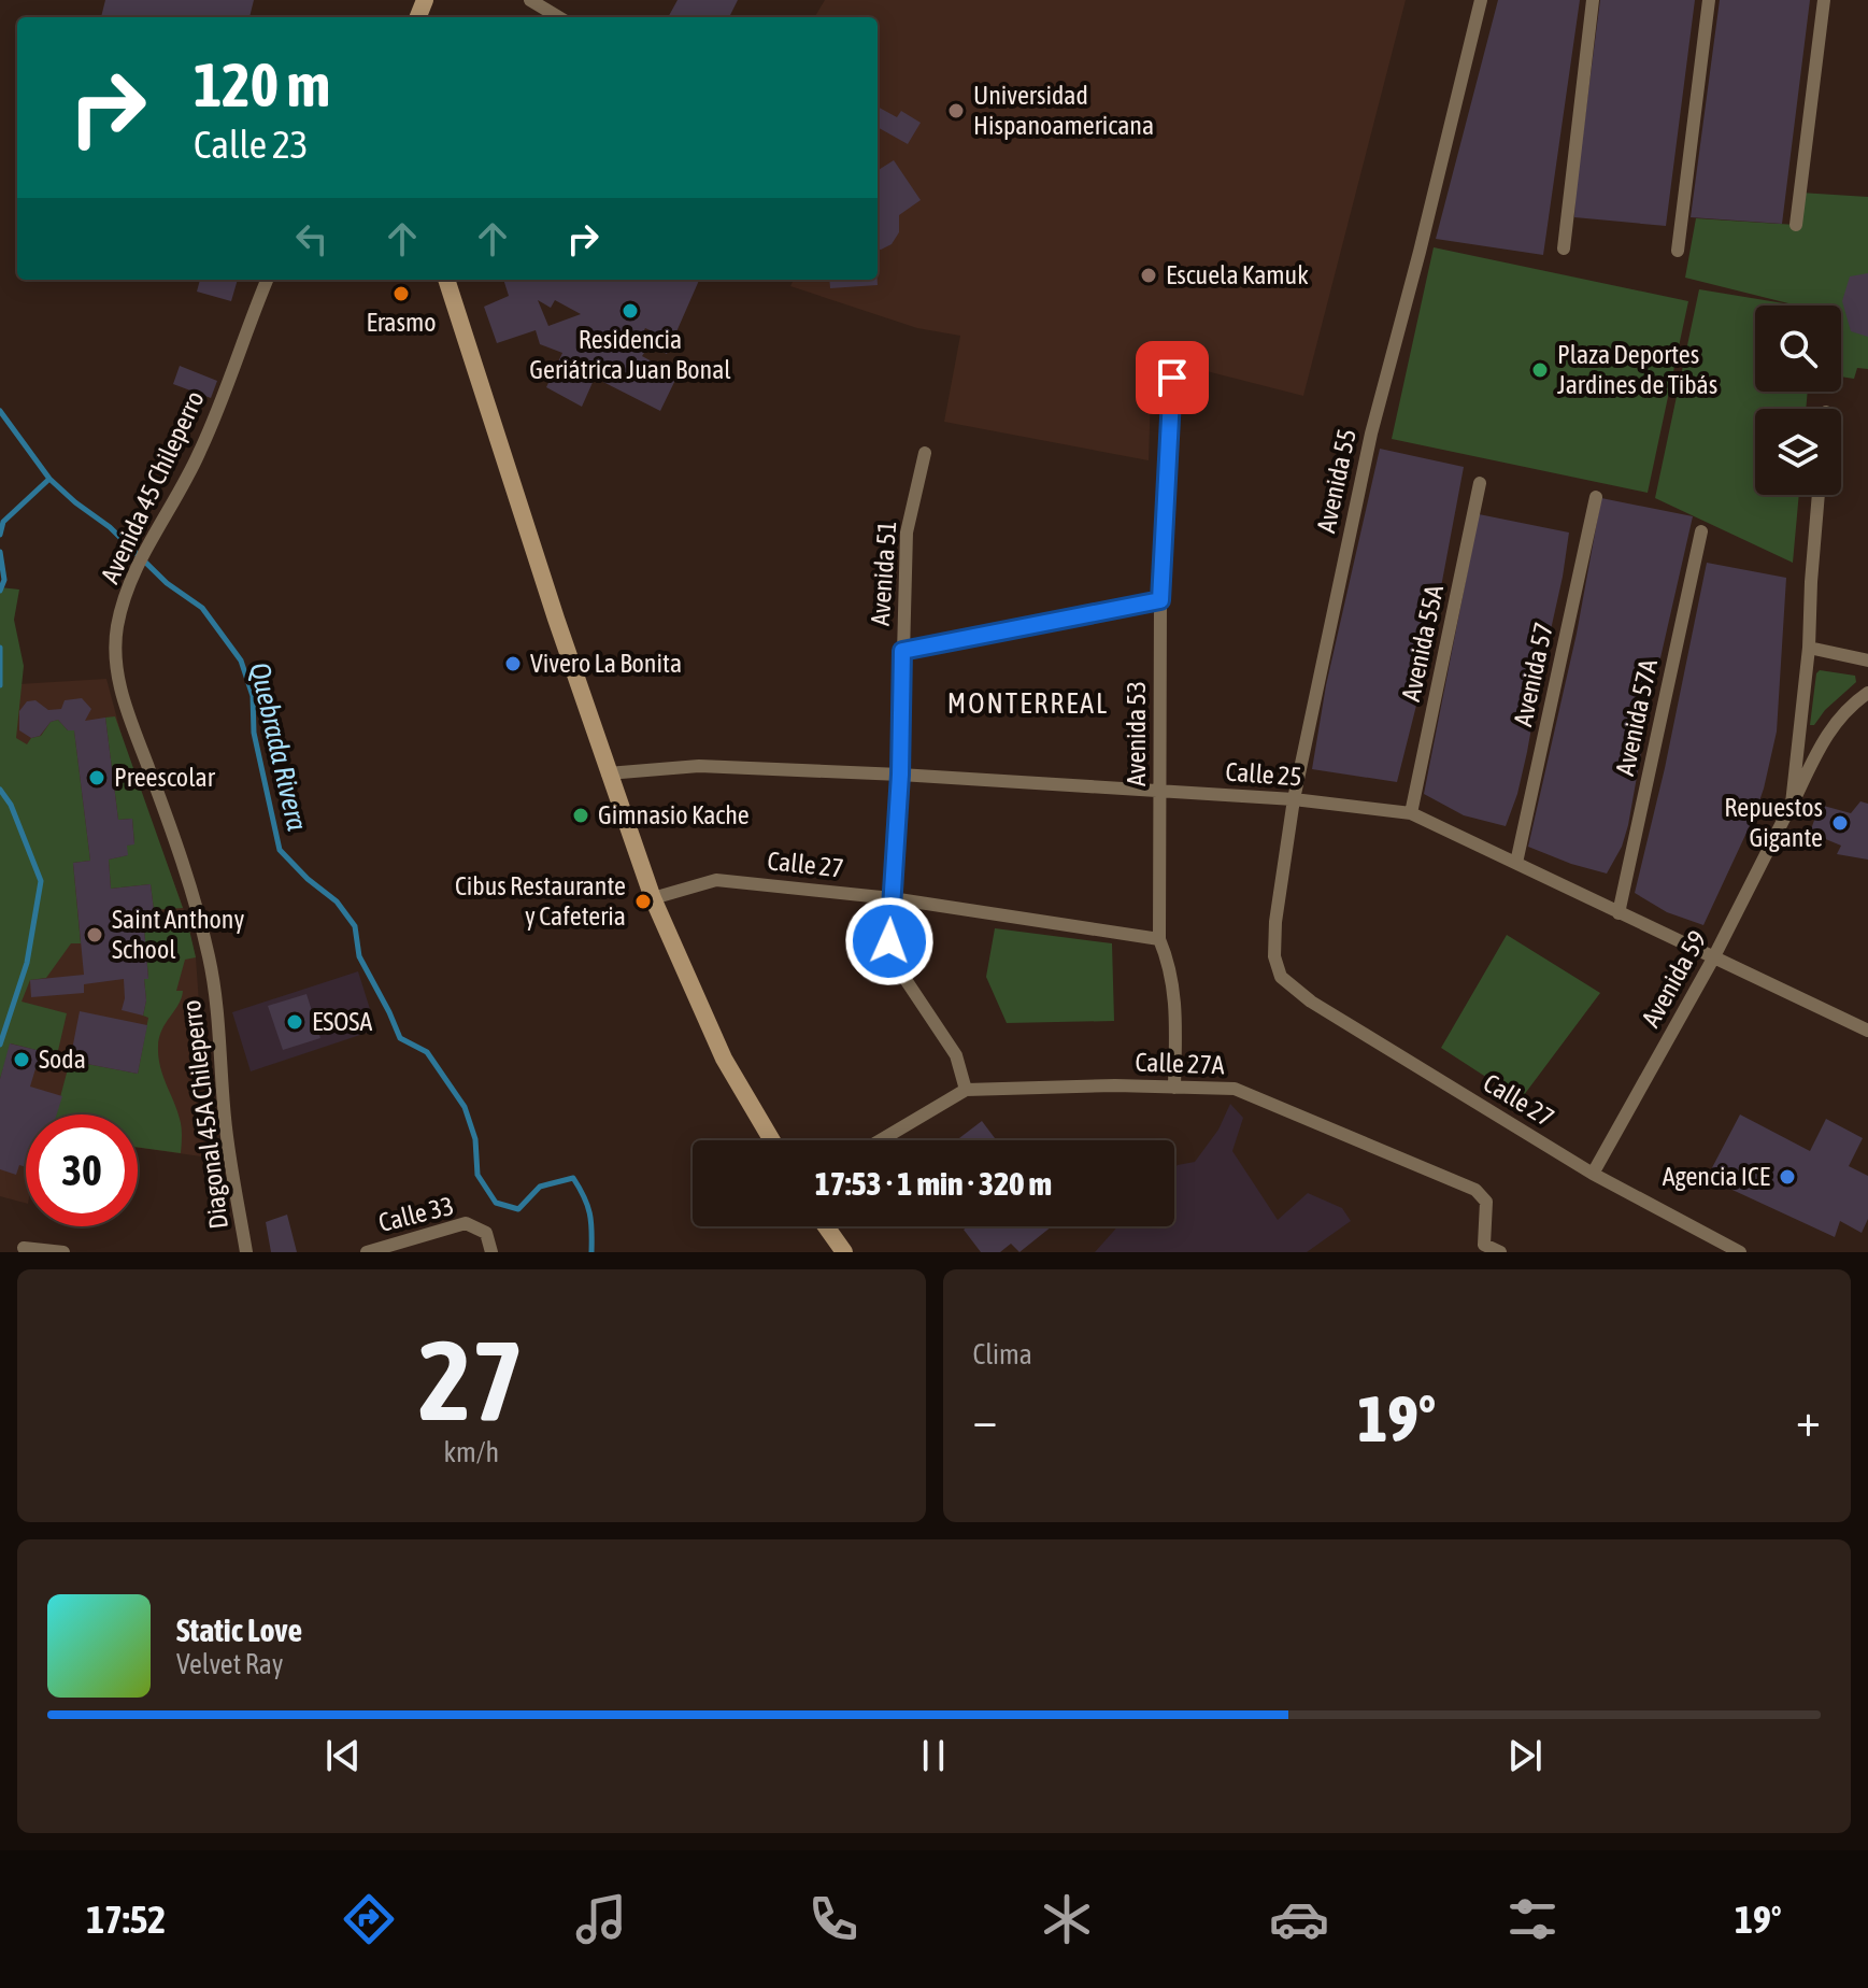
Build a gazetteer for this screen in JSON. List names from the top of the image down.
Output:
{
  "streets": {
    "street": [
      "Avenida 55",
      "Avenida 45 Chileperro",
      "Avenida 51",
      "Avenida 55A",
      "Avenida 57",
      "Avenida 57A",
      "Avenida 53",
      "Calle 25",
      "Calle 27",
      "Avenida 59",
      "Calle 27A",
      "Diagonal 45A Chileperro",
      "Calle 33"
    ]
  },
  "crossings": [
    ["Avenida 55", "Calle 25"],
    ["Avenida 55", "Calle 27"],
    ["Avenida 45 Chileperro", "Diagonal 45A Chileperro"],
    ["Avenida 51", "Calle 25"],
    ["Avenida 51", "Calle 27"],
    ["Avenida 51", "Calle 27A"],
    ["Avenida 55A", "Calle 25"],
    ["Avenida 57", "Calle 25"],
    ["Avenida 57A", "Calle 25"],
    ["Avenida 53", "Calle 25"],
    ["Avenida 53", "Calle 27"],
    ["Avenida 53", "Calle 27A"],
    ["Calle 25", "Avenida 59"],
    ["Calle 27", "Avenida 59"]
  ],
  "districts": ["MONTERREAL"],
  "water": ["Quebrada Rivera"],
  "places": [
    "Universidad Hispanoamericana",
    "Escuela Kamuk",
    "Erasmo",
    "Residencia Geriátrica Juan Bonal",
    "Plaza Deportes Jardines de Tibás",
    "Vivero La Bonita",
    "Preescolar",
    "Gimnasio Kache",
    "Repuestos Gigante",
    "Cibus Restaurante y Cafeteria",
    "Saint Anthony School",
    "ESOSA",
    "Soda",
    "Agencia ICE"
  ],
  "page": {
    "turn": ["120 m", "Calle 23"],
    "limit": "30",
    "trip": "17:53 · 1 min · 320 m",
    "tile": [
      ["27", "km/h"],
      "Clima"
    ],
    "heat": ["−", "19°", "+"],
    "song": ["Static Love", "Velvet Ray"],
    "tabs": ["17:52", "19°"]
  }
}
